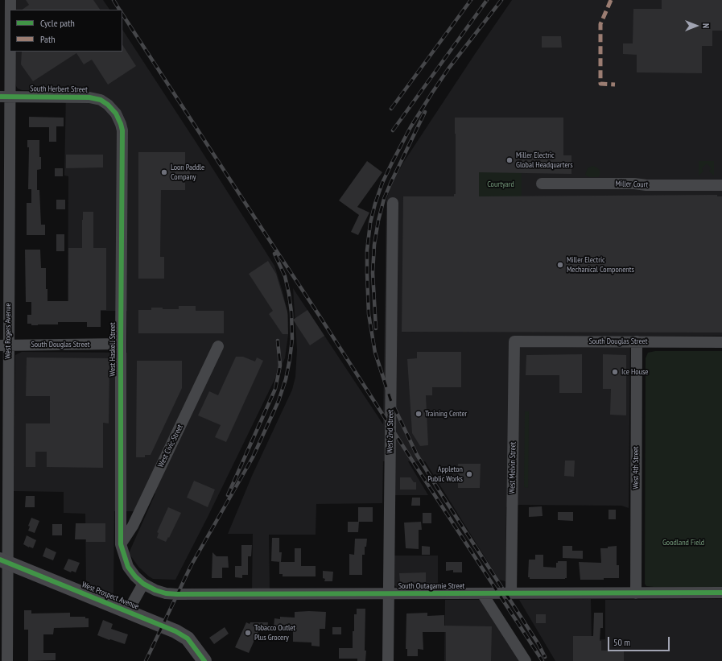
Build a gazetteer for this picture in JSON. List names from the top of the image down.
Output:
{
  "streets": {
    "main road": ["West Prospect Avenue"],
    "street": [
      "South Herbert Street",
      "Miller Court",
      "West Rogers Avenue",
      "South Douglas Street",
      "West Haskell Street",
      "West 2nd Street",
      "West Civic Street",
      "West Melvin Street",
      "West 4th Street",
      "South Outagamie Street"
    ]
  },
  "crossings": [
    ["South Herbert Street", "West Rogers Avenue"],
    ["South Herbert Street", "West Haskell Street"],
    ["West Rogers Avenue", "South Douglas Street"],
    ["West Rogers Avenue", "West Prospect Avenue"],
    ["South Douglas Street", "West Haskell Street"],
    ["South Douglas Street", "West Melvin Street"],
    ["South Douglas Street", "West 4th Street"],
    ["West Haskell Street", "West Civic Street"],
    ["West Haskell Street", "South Outagamie Street"],
    ["West 2nd Street", "South Outagamie Street"],
    ["West Melvin Street", "South Outagamie Street"],
    ["West 4th Street", "South Outagamie Street"]
  ],
  "parks": ["Courtyard", "Goodland Field"],
  "places": [
    "Miller Electric Global Headquarters",
    "Loon Paddle Company",
    "Miller Electric Mechanical Components",
    "Ice House",
    "Training Center",
    "Appleton Public Works",
    "Tobacco Outlet Plus Grocery"
  ],
  "legend": ["Cycle path", "Path"],
  "scale_bar": "50 m",
  "north": "right"
}
